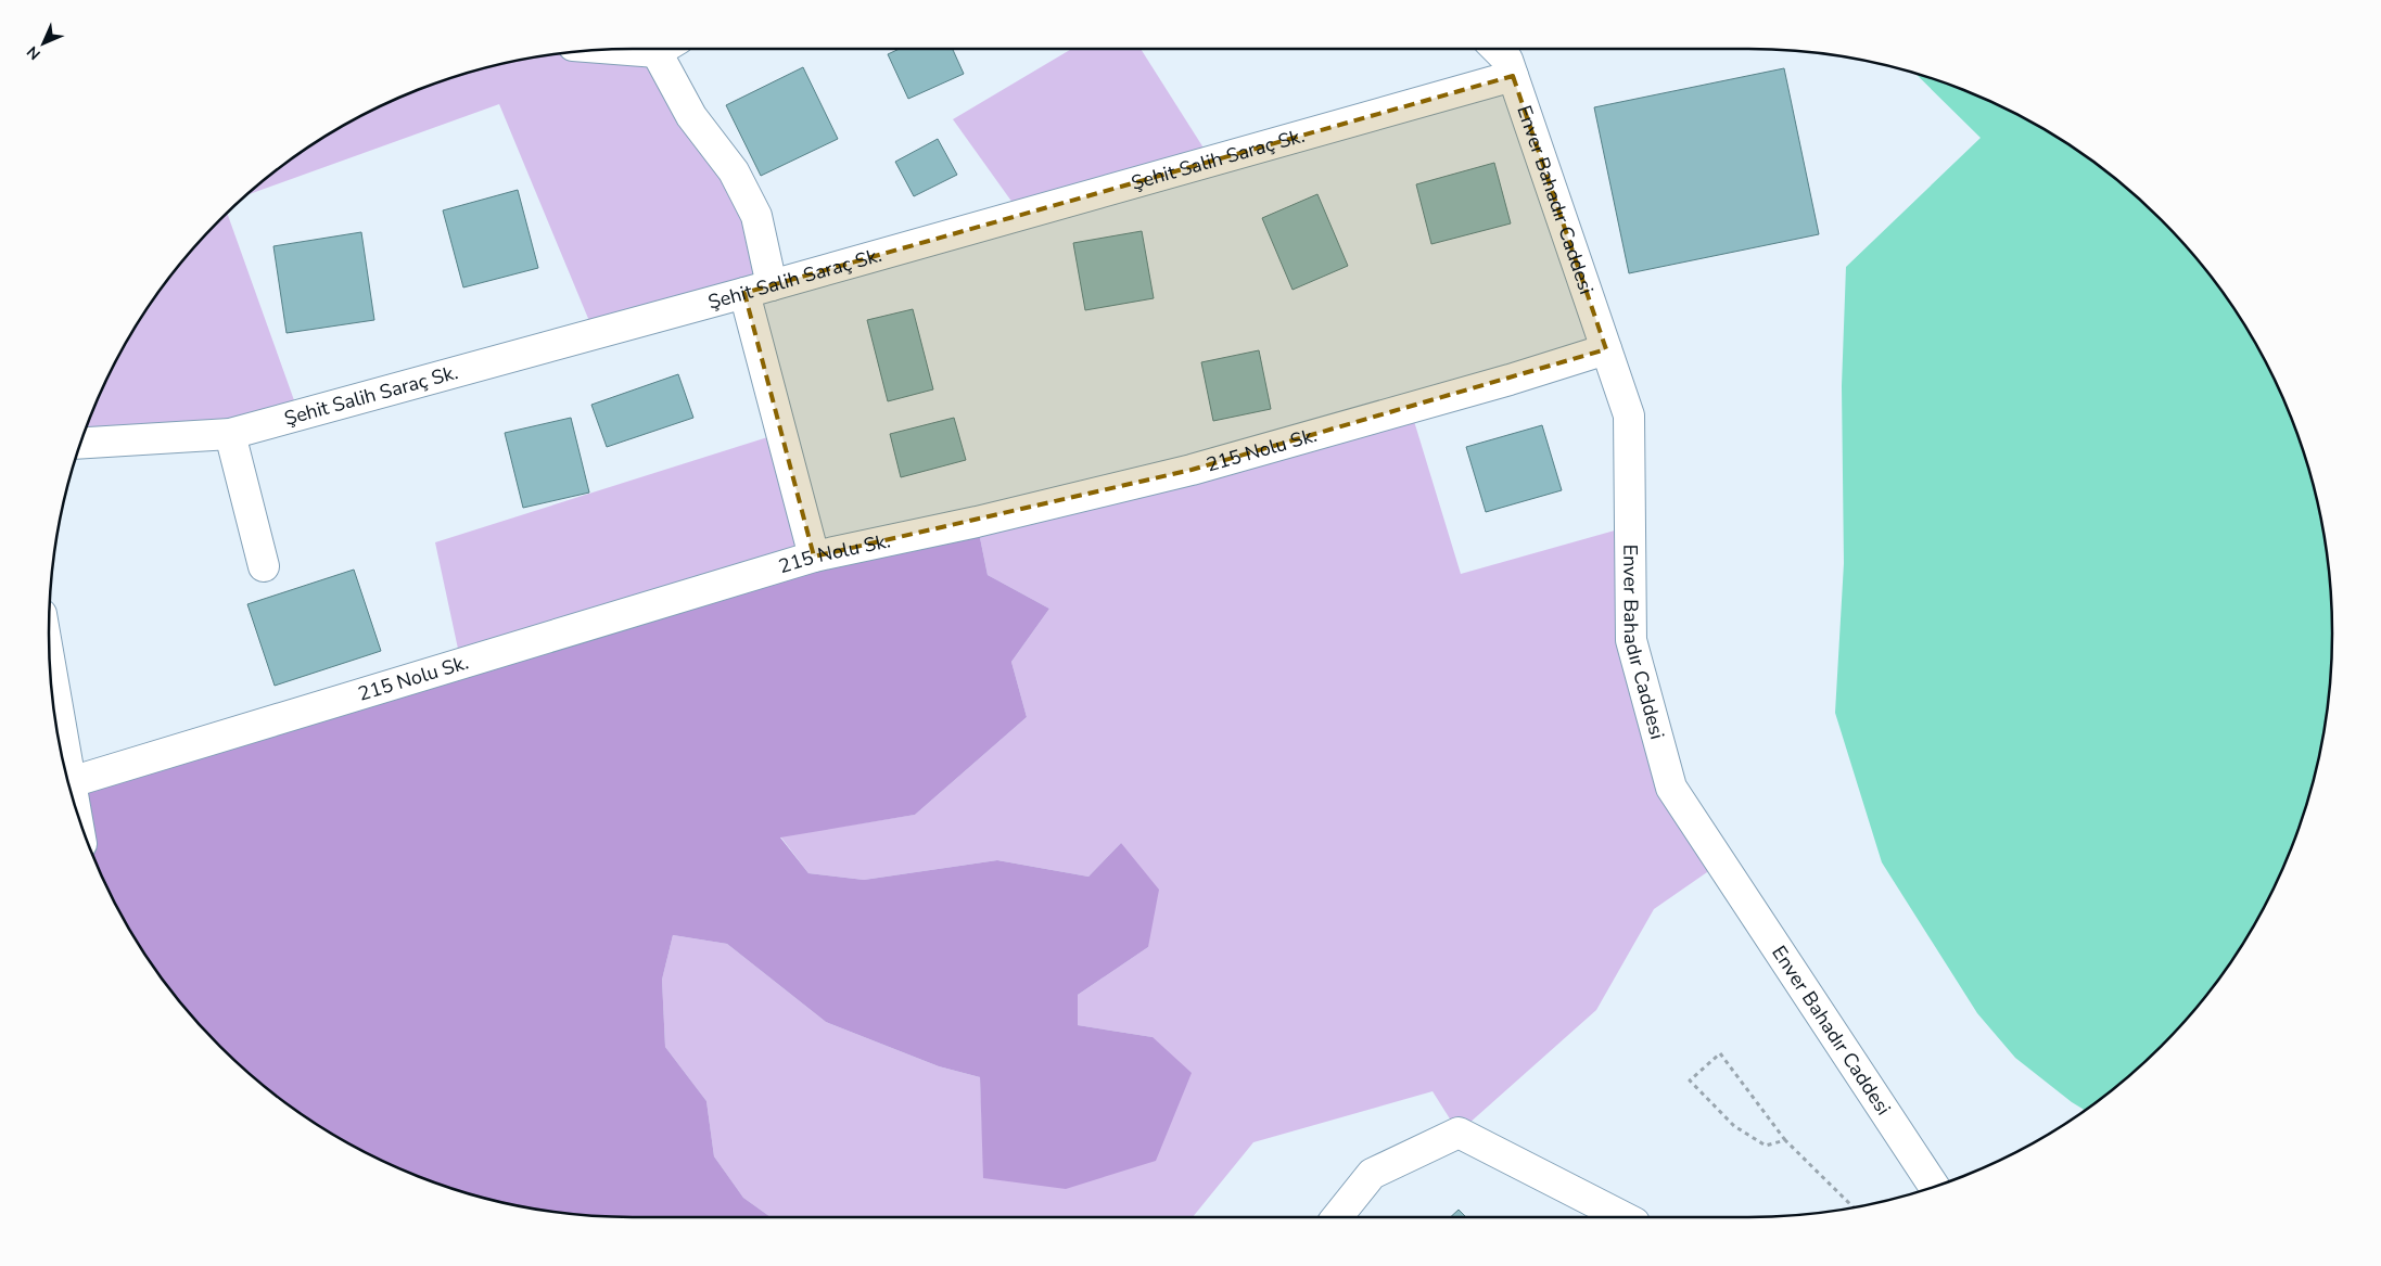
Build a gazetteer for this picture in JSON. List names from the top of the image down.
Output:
{
  "streets": {
    "street": ["Şehit Salih Saraç Sk.", "Enver Bahadır Caddesi", "215 Nolu Sk."]
  },
  "crossings": [
    ["Şehit Salih Saraç Sk.", "Enver Bahadır Caddesi"],
    ["Enver Bahadır Caddesi", "215 Nolu Sk."]
  ],
  "north": "bottom left"
}
